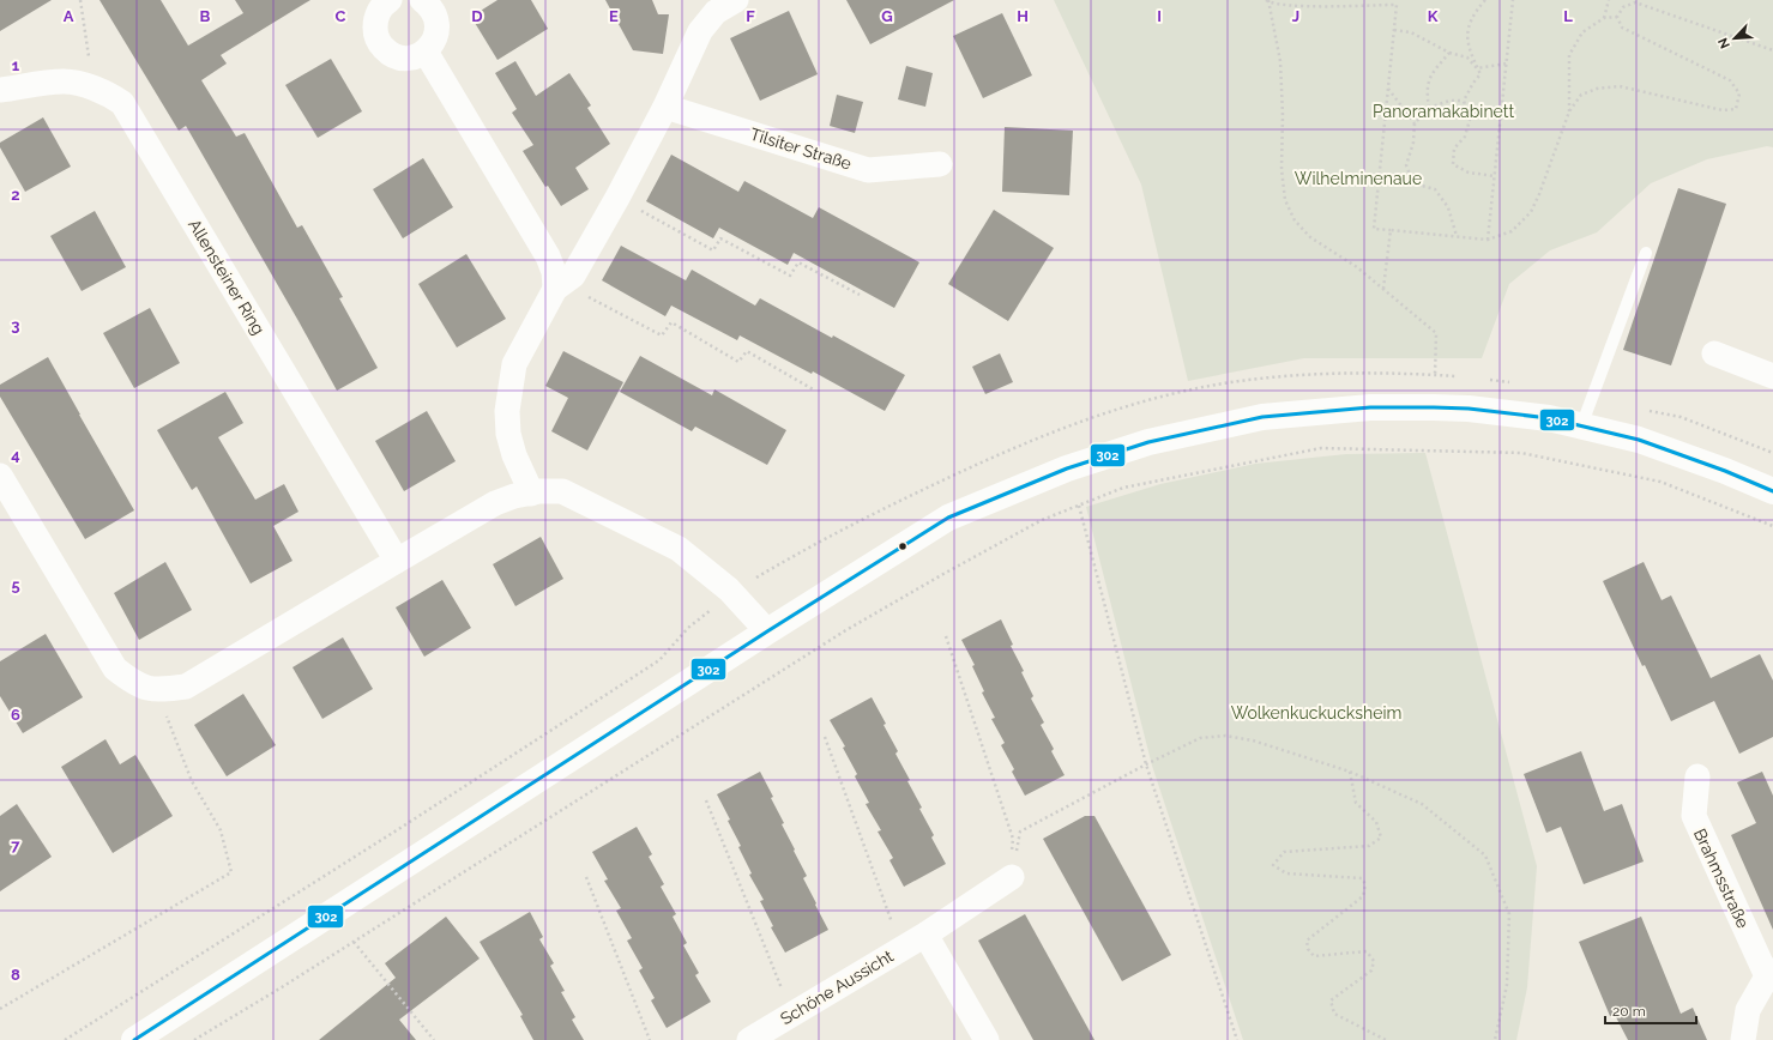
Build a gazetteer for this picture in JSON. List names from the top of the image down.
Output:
{
  "streets": {
    "street": [
      "Tilsiter Straße",
      "Allensteiner Ring",
      "Brahmsstraße",
      "Schöne Aussicht"
    ]
  },
  "parks": ["Panoramakabinett", "Wilhelminenaue", "Wolkenkuckucksheim"],
  "lines": ["transit line 302"],
  "scale_bar": "20 m",
  "north": "bottom left",
  "grid": {
    "columns": [
      "A",
      "B",
      "C",
      "D",
      "E",
      "F",
      "G",
      "H",
      "I",
      "J",
      "K",
      "L"
    ],
    "rows": [
      "1",
      "2",
      "3",
      "4",
      "5",
      "6",
      "7",
      "8"
    ]
  }
}
